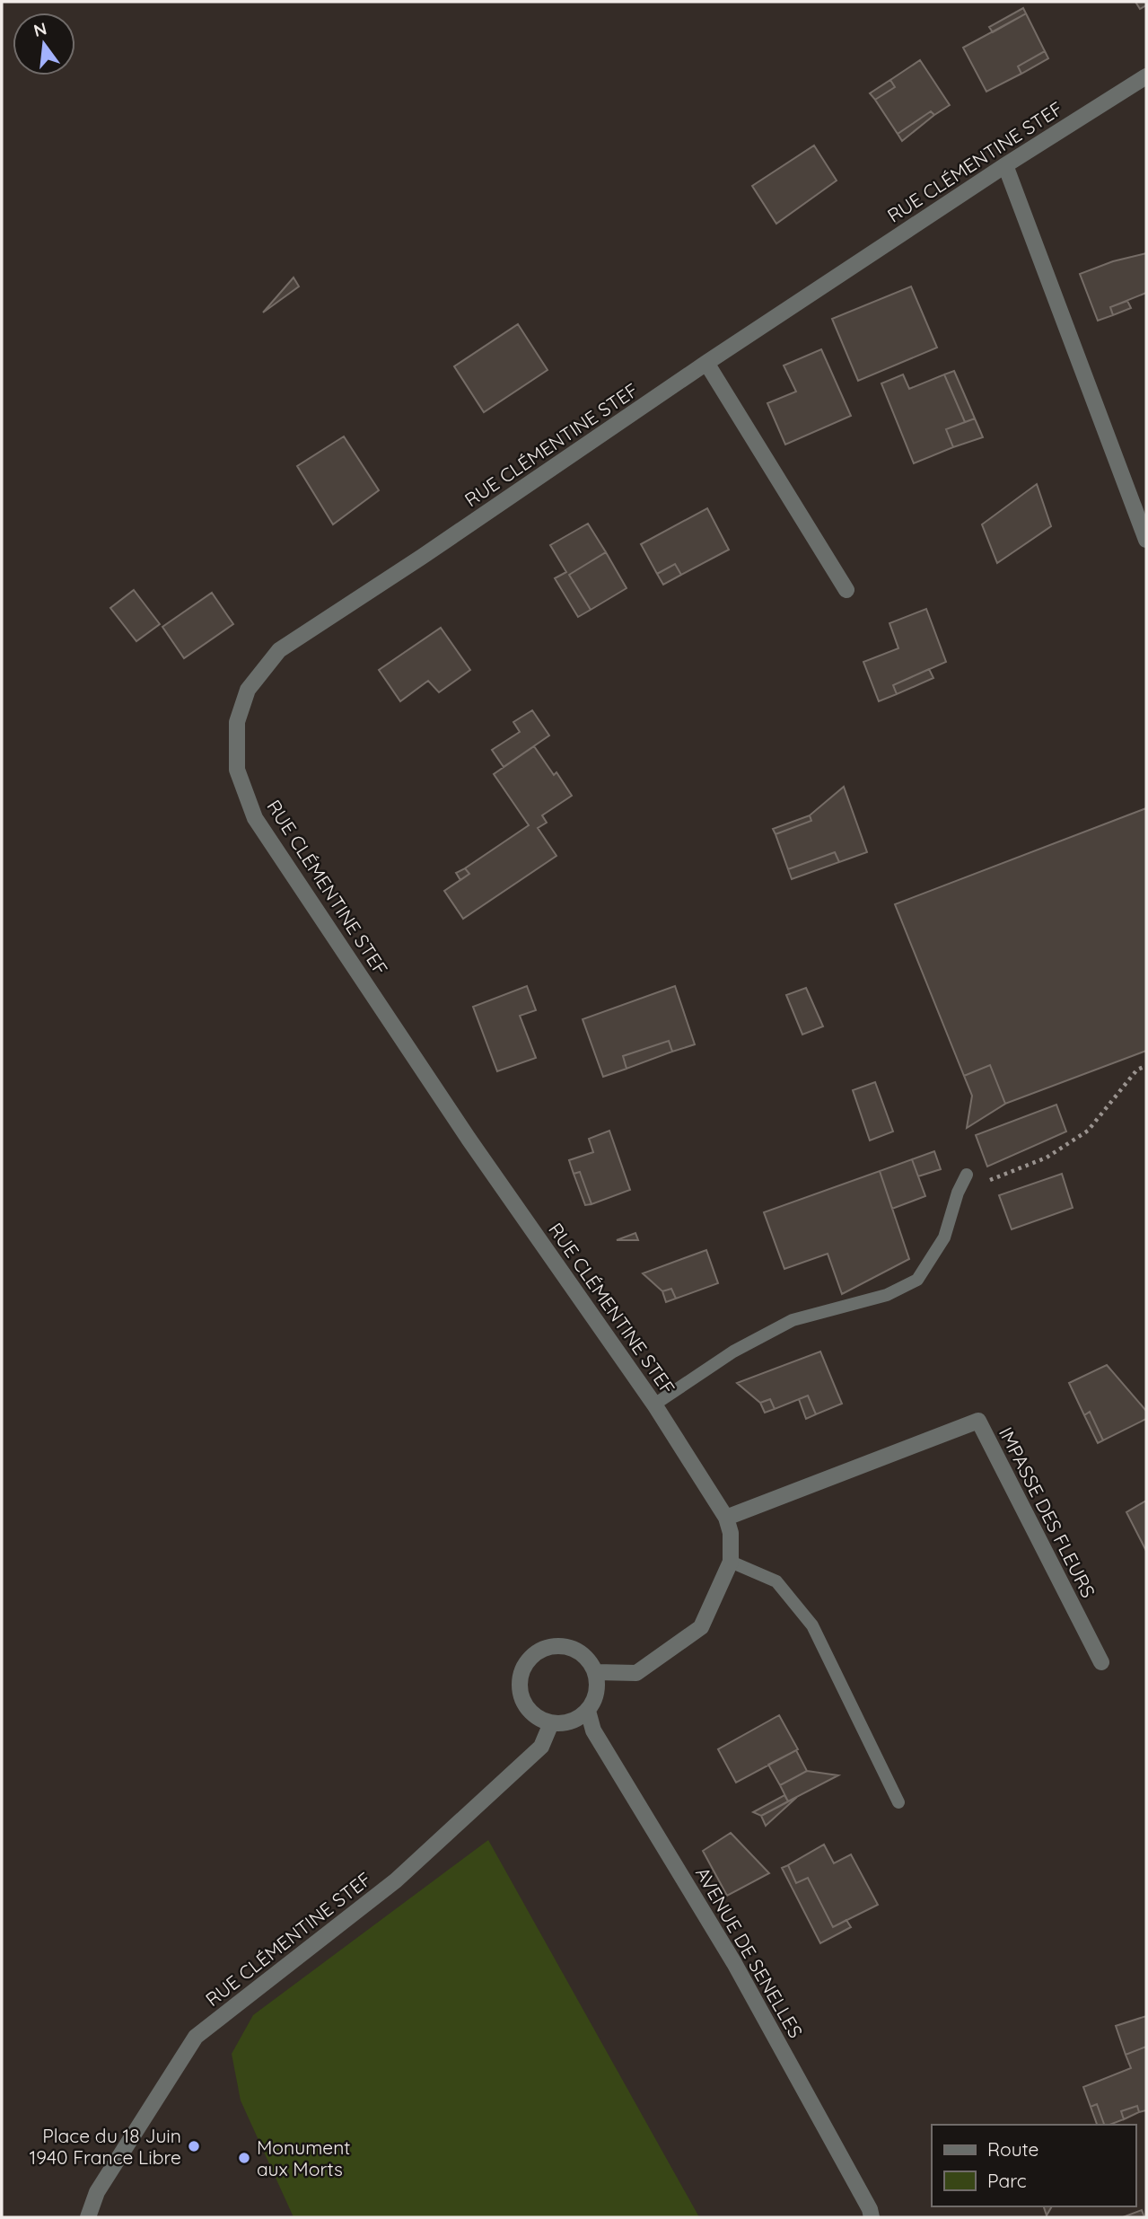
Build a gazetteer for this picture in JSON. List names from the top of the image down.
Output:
{
  "streets": {
    "street": ["RUE CLÉMENTINE STEF", "IMPASSE DES FLEURS", "AVENUE DE SENELLES"]
  },
  "crossings": [
    ["RUE CLÉMENTINE STEF", "IMPASSE DES FLEURS"],
    ["RUE CLÉMENTINE STEF", "AVENUE DE SENELLES"]
  ],
  "places": ["Place du 18 Juin 1940 France Libre", "Monument aux Morts"],
  "legend": ["Route", "Parc"],
  "north": "top"
}
